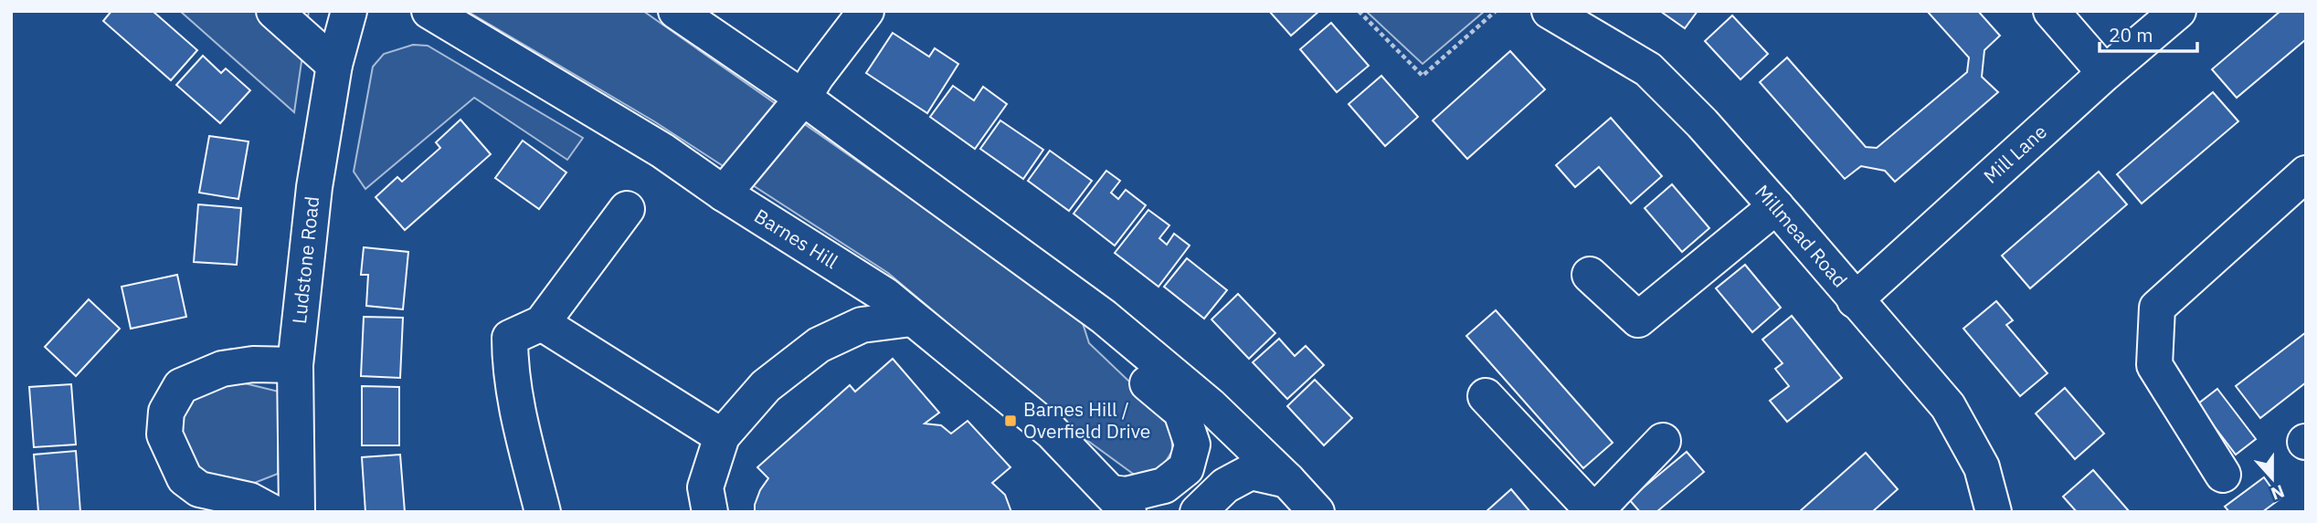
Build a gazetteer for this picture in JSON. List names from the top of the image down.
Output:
{
  "streets": {
    "main road": [
      "Mill Lane",
      "Millmead Road",
      "Barnes Hill",
      "Ludstone Road"
    ]
  },
  "crossings": [
    ["Mill Lane", "Millmead Road"]
  ],
  "places": {
    "transit": ["Barnes Hill / Overfield Drive"]
  },
  "scale_bar": "20 m",
  "north": "bottom"
}
